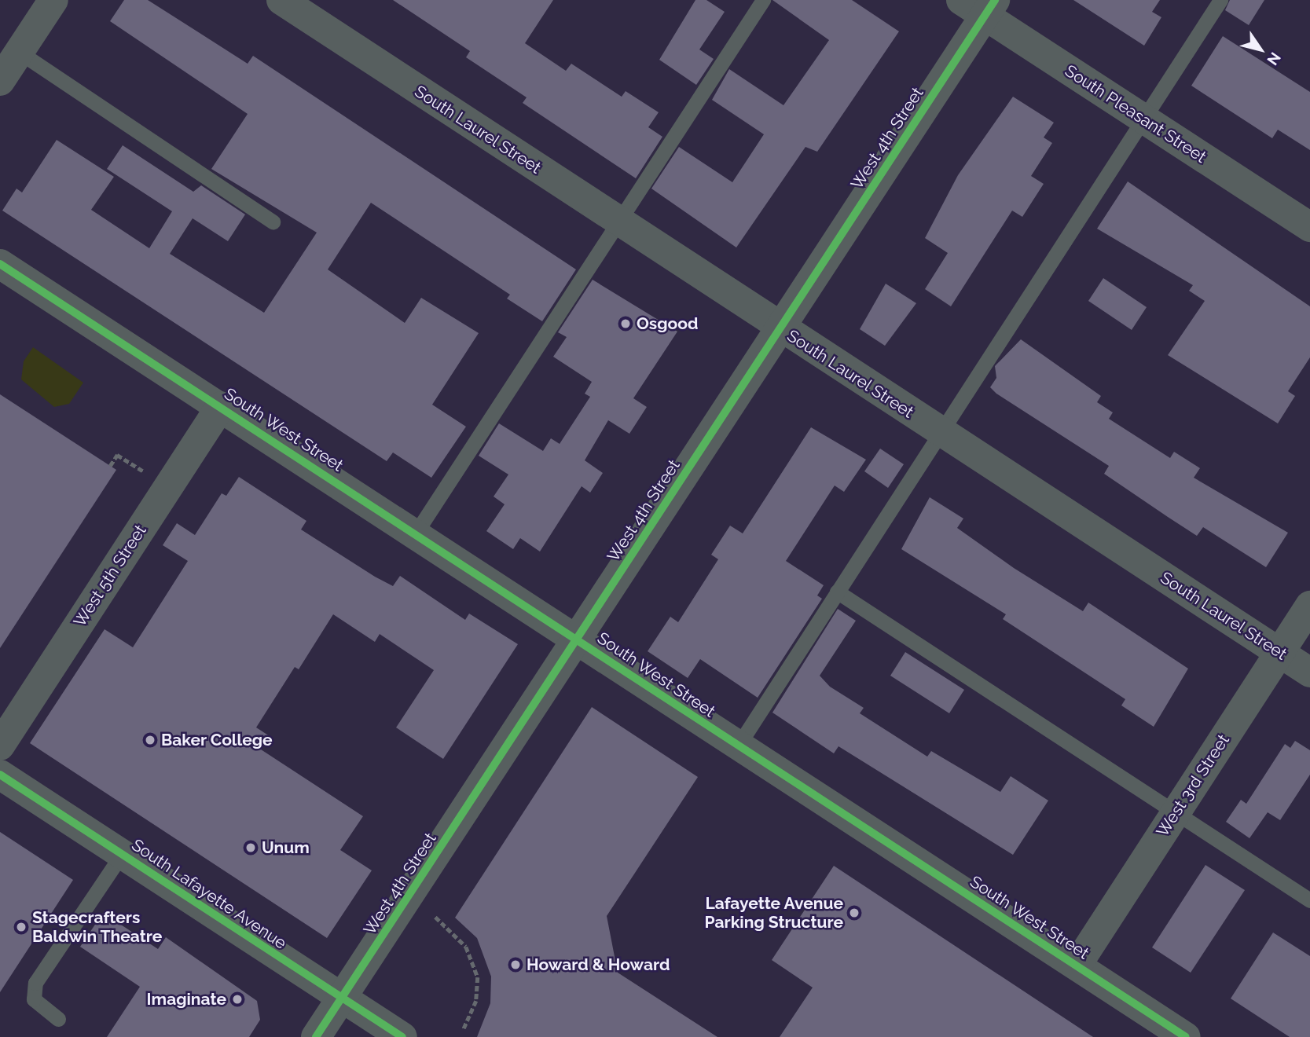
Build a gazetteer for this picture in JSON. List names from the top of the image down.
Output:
{
  "streets": {
    "street": [
      "South Pleasant Street",
      "South Laurel Street",
      "West 4th Street",
      "South West Street",
      "West 5th Street",
      "West 3rd Street",
      "South Lafayette Avenue"
    ]
  },
  "crossings": [
    ["South Pleasant Street", "West 4th Street"],
    ["South Laurel Street", "West 4th Street"],
    ["South Laurel Street", "West 3rd Street"],
    ["West 4th Street", "South West Street"],
    ["West 4th Street", "South Lafayette Avenue"],
    ["South West Street", "West 5th Street"],
    ["South West Street", "West 3rd Street"]
  ],
  "places": [
    "Osgood",
    "Baker College",
    "Unum",
    "Lafayette Avenue Parking Structure",
    "Stagecrafters Baldwin Theatre",
    "Howard & Howard",
    "Imaginate"
  ],
  "north": "bottom right"
}
